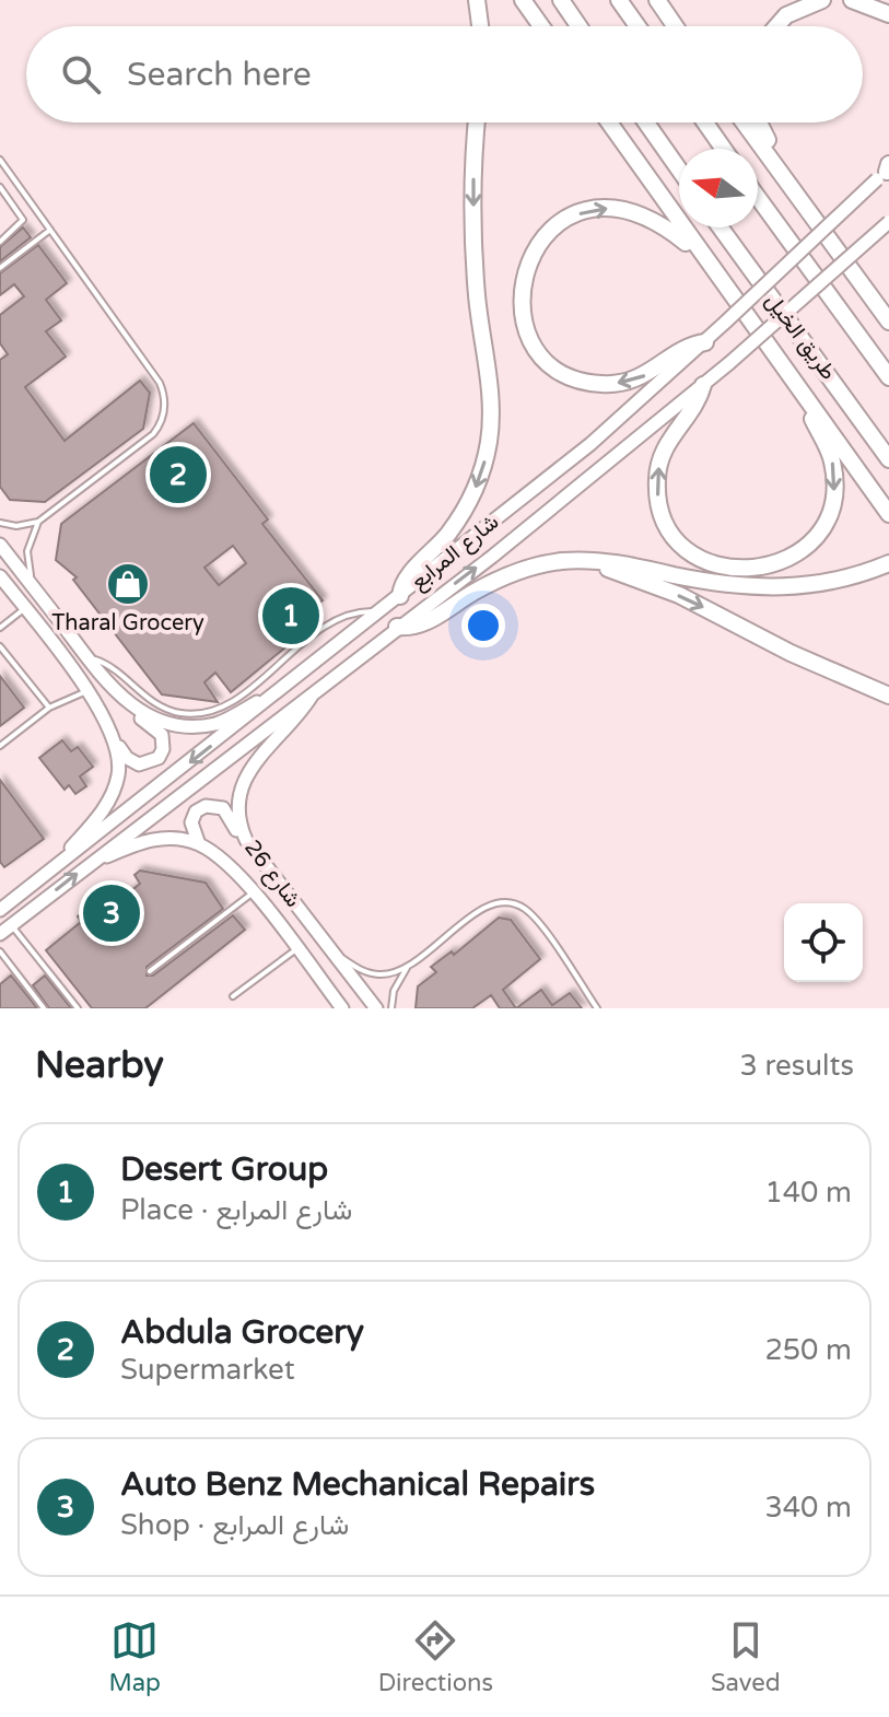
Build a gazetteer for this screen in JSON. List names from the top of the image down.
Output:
{
  "streets": {
    "highway": ["طريق الخيل"],
    "main road": ["شارع المرابع", "شارع 26"]
  },
  "crossings": [
    ["شارع المرابع", "شارع 26"]
  ],
  "places": {
    "shop": ["Tharal Grocery"]
  },
  "north": "left",
  "page": {
    "search": "Search here",
    "pins": ["2", "1", "3"],
    "heading": ["Nearby", "3 results"],
    "list": [
      {
        "mark": "1",
        "name": "Desert Group",
        "note": "Place · شارع المرابع",
        "value": "140 m"
      },
      {
        "mark": "2",
        "name": "Abdula Grocery",
        "note": "Supermarket",
        "value": "250 m"
      },
      {
        "mark": "3",
        "name": "Auto Benz Mechanical Repairs",
        "note": "Shop · شارع المرابع",
        "value": "340 m"
      }
    ],
    "nav": ["Map", "Directions", "Saved"]
  }
}
